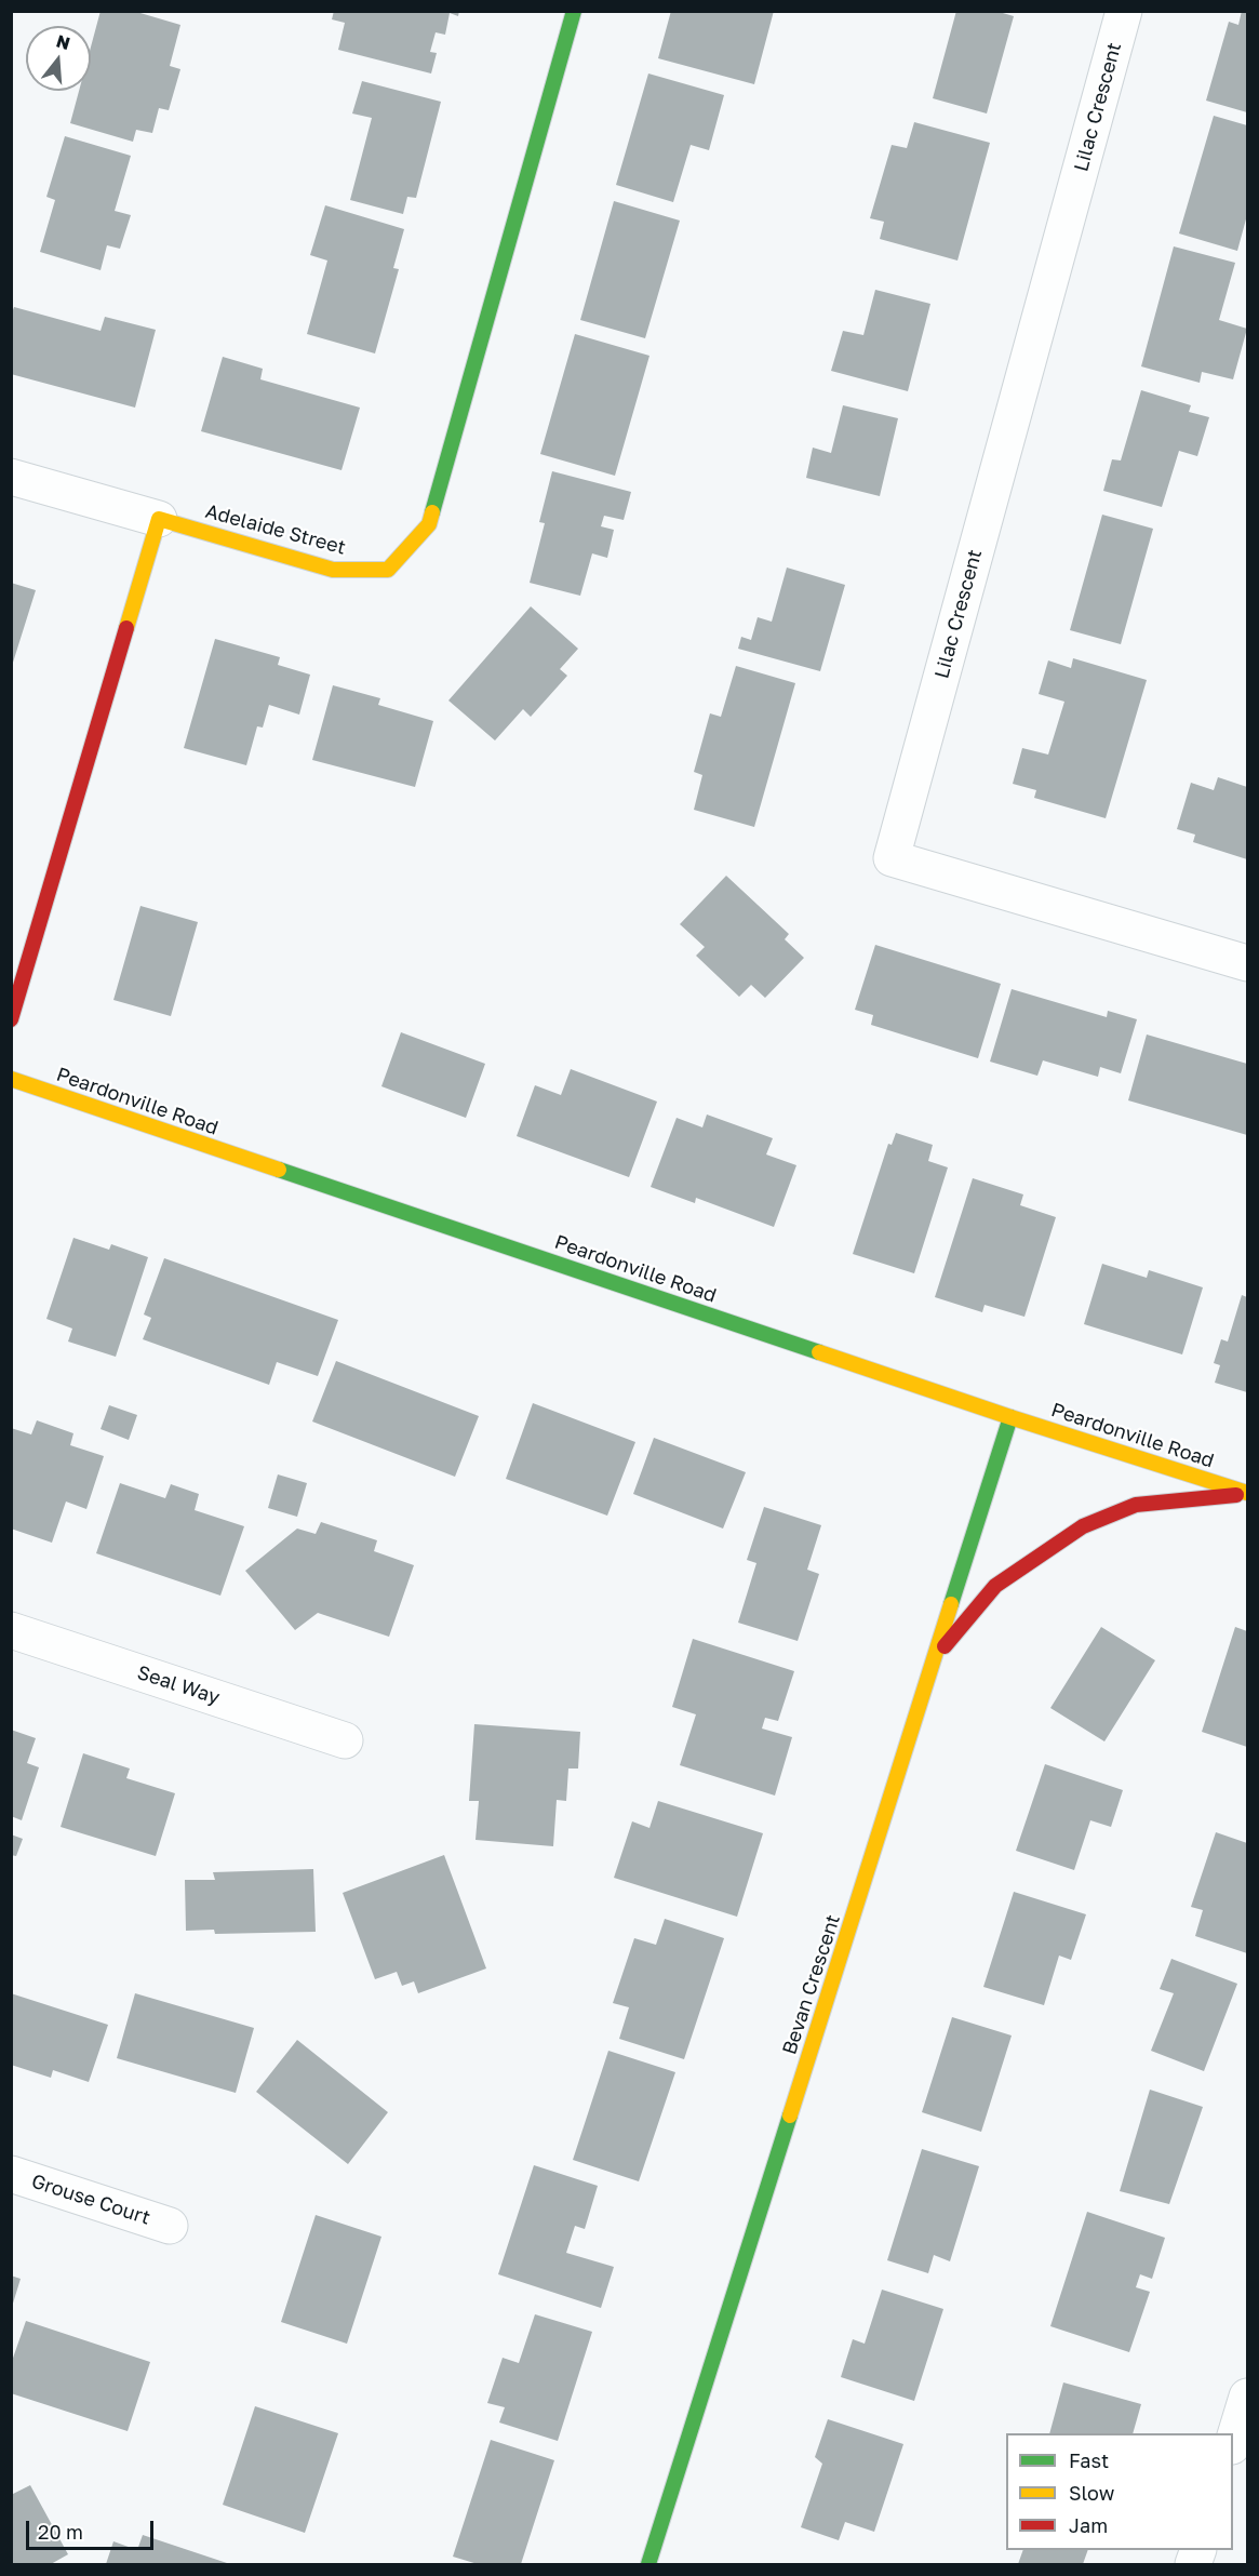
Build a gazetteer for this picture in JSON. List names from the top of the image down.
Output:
{
  "streets": {
    "street": [
      "Lilac Crescent",
      "Adelaide Street",
      "Peardonville Road",
      "Seal Way",
      "Bevan Crescent",
      "Grouse Court"
    ]
  },
  "crossings": [
    ["Peardonville Road", "Bevan Crescent"]
  ],
  "legend": ["Fast", "Slow", "Jam"],
  "scale_bar": "20 m",
  "north": "top"
}
